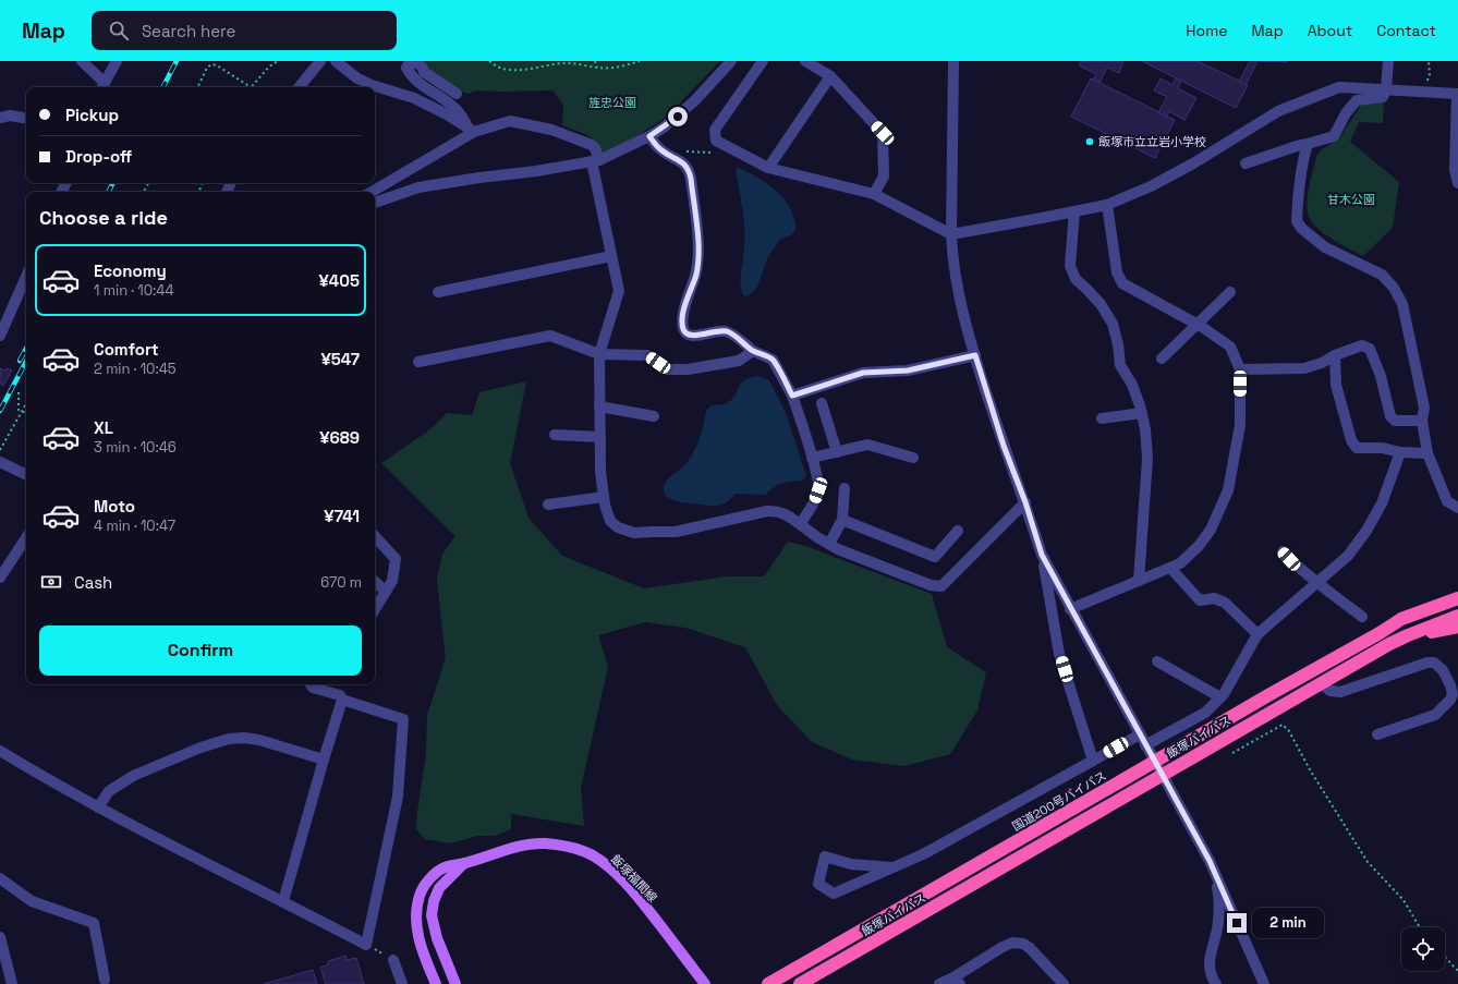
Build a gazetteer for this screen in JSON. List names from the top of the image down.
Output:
{
  "streets": {
    "highway": ["飯塚バイパス", "国道200号バイパス"],
    "main road": ["飯塚福間線"]
  },
  "parks": ["旌忠公園", "甘木公園"],
  "places": ["飯塚市立立岩小学校"],
  "page": {
    "header": "Map",
    "search": "Search here",
    "nav": [
      "Home",
      "Map",
      "About",
      "Contact"
    ],
    "banner": ["Pickup", "Drop-off"],
    "heading": "Choose a ride",
    "list": [
      {
        "name": "Economy",
        "note": "1 min · 10:44",
        "value": "¥405"
      },
      {
        "name": "Comfort",
        "note": "2 min · 10:45",
        "value": "¥547"
      },
      {
        "name": "XL",
        "note": "3 min · 10:46",
        "value": "¥689"
      },
      {
        "name": "Moto",
        "note": "4 min · 10:47",
        "value": "¥741"
      }
    ],
    "pay": ["Cash", "670 m"],
    "buttons": "Confirm",
    "bubble": "2 min"
  }
}
